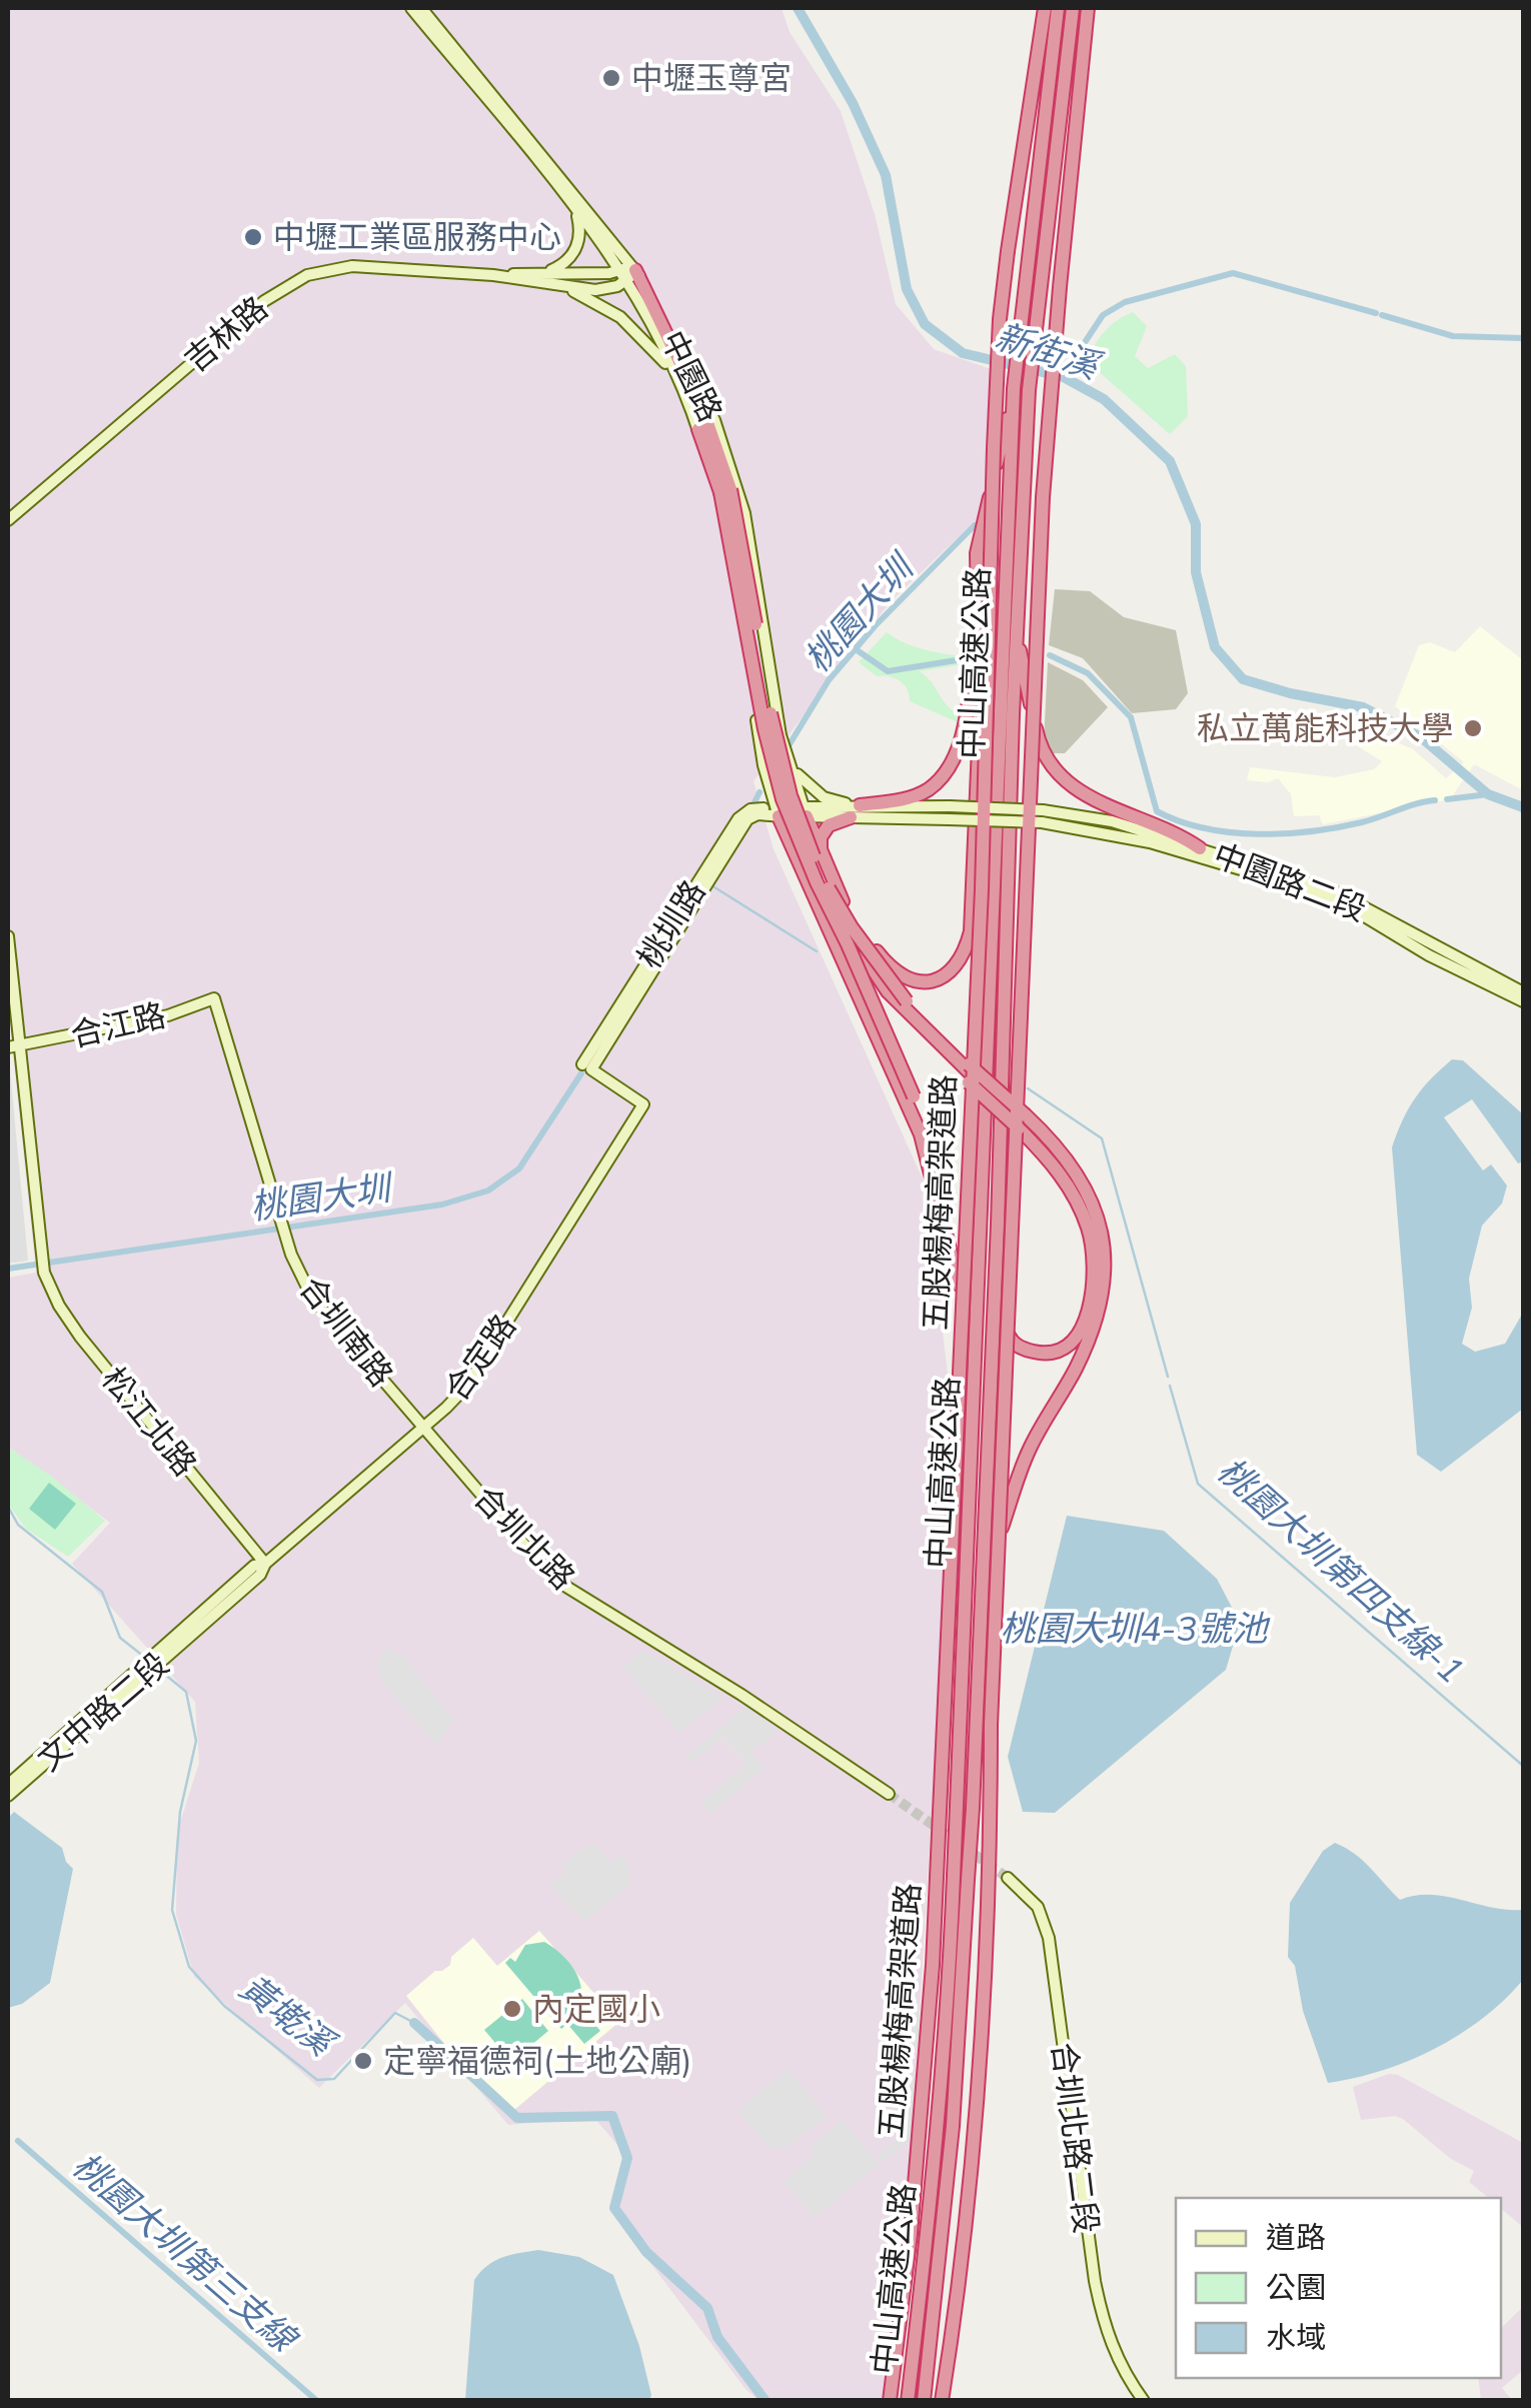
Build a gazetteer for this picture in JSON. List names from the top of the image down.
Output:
{
  "streets": {
    "highway": ["中山高速公路", "五股楊梅高架道路"],
    "street": [
      "吉林路",
      "中園路",
      "中園路二段",
      "桃圳路",
      "合江路",
      "合圳南路",
      "合定路",
      "松江北路",
      "合圳北路",
      "文中路二段",
      "合圳北路二段"
    ]
  },
  "crossings": [
    ["吉林路", "中園路"],
    ["中園路", "桃圳路"],
    ["桃圳路", "合定路"],
    ["合江路", "合圳南路"],
    ["合江路", "松江北路"],
    ["合圳南路", "合定路"],
    ["合圳南路", "合圳北路"],
    ["合定路", "松江北路"],
    ["合定路", "合圳北路"],
    ["合定路", "文中路二段"]
  ],
  "water": [
    "新街溪",
    "桃園大圳",
    "桃園大圳第四支線-1",
    "桃園大圳4-3號池",
    "黃墘溪",
    "桃園大圳第三支線"
  ],
  "places": [
    "中壢玉尊宮",
    "中壢工業區服務中心",
    "私立萬能科技大學",
    "內定國小",
    "定寧福德祠(土地公廟)"
  ],
  "legend": ["道路", "公園", "水域"]
}
